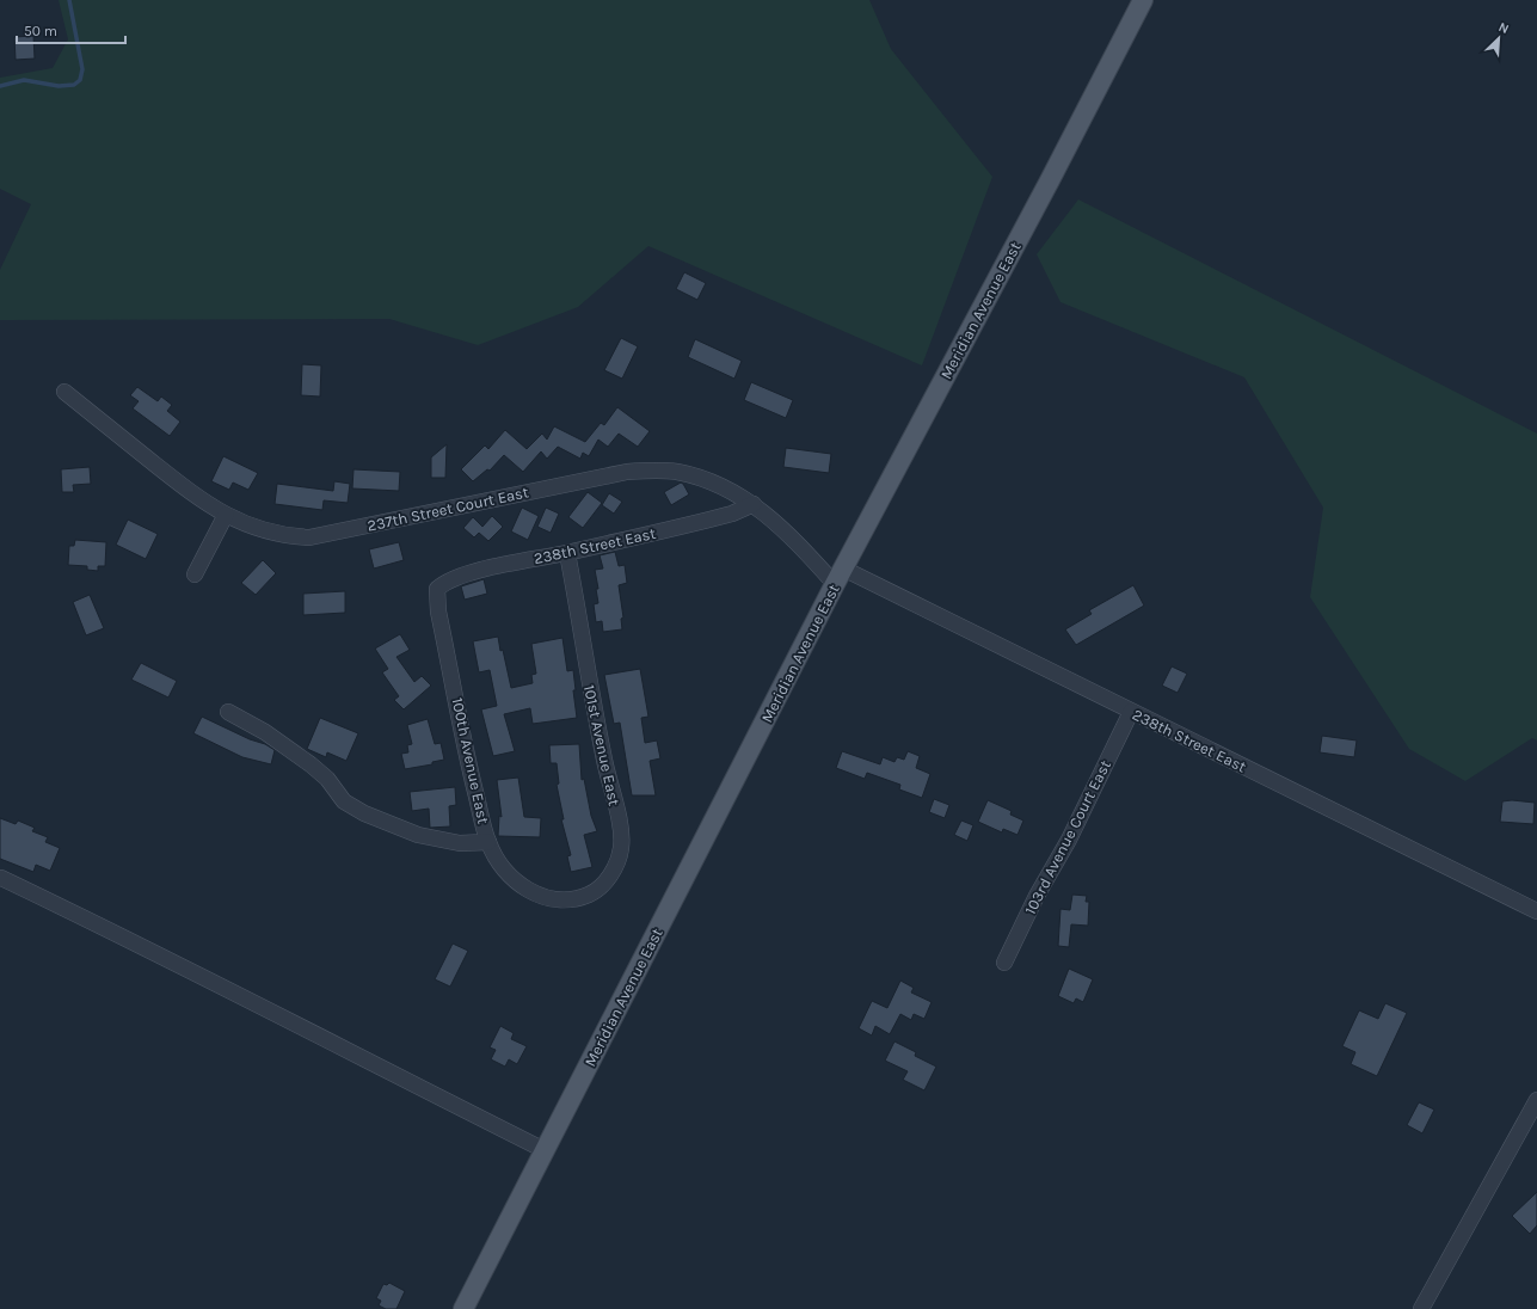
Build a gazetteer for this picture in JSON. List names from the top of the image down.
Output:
{
  "streets": {
    "main road": ["Meridian Avenue East"],
    "street": [
      "237th Street Court East",
      "238th Street East",
      "101st Avenue East",
      "100th Avenue East",
      "103rd Avenue Court East"
    ]
  },
  "crossings": [
    ["Meridian Avenue East", "237th Street Court East"],
    ["Meridian Avenue East", "238th Street East"],
    ["237th Street Court East", "238th Street East"],
    ["238th Street East", "101st Avenue East"],
    ["238th Street East", "100th Avenue East"],
    ["238th Street East", "103rd Avenue Court East"],
    ["101st Avenue East", "100th Avenue East"]
  ],
  "scale_bar": "50 m",
  "north": "top right"
}
